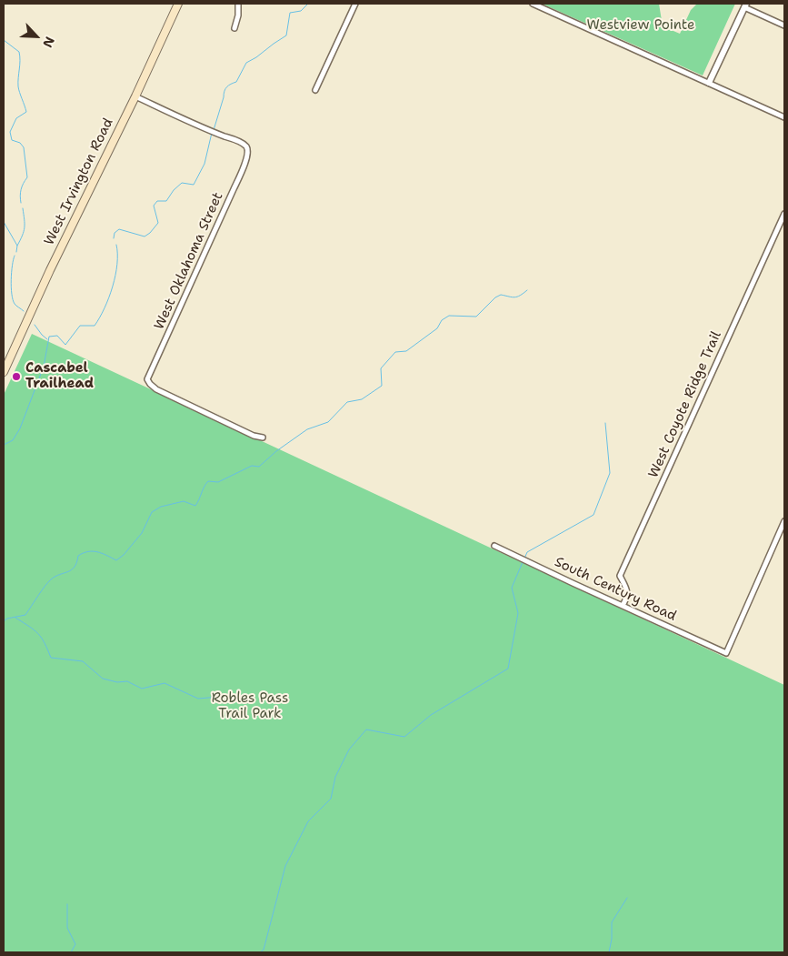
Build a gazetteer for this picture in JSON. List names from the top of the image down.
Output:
{
  "streets": {
    "main road": ["West Irvington Road"],
    "street": ["West Oklahoma Street", "West Coyote Ridge Trail", "South Century Road"]
  },
  "crossings": [
    ["West Irvington Road", "West Oklahoma Street"],
    ["West Coyote Ridge Trail", "South Century Road"]
  ],
  "parks": ["Westview Pointe", "Robles Pass Trail Park"],
  "places": ["Cascabel Trailhead"],
  "north": "bottom right"
}
